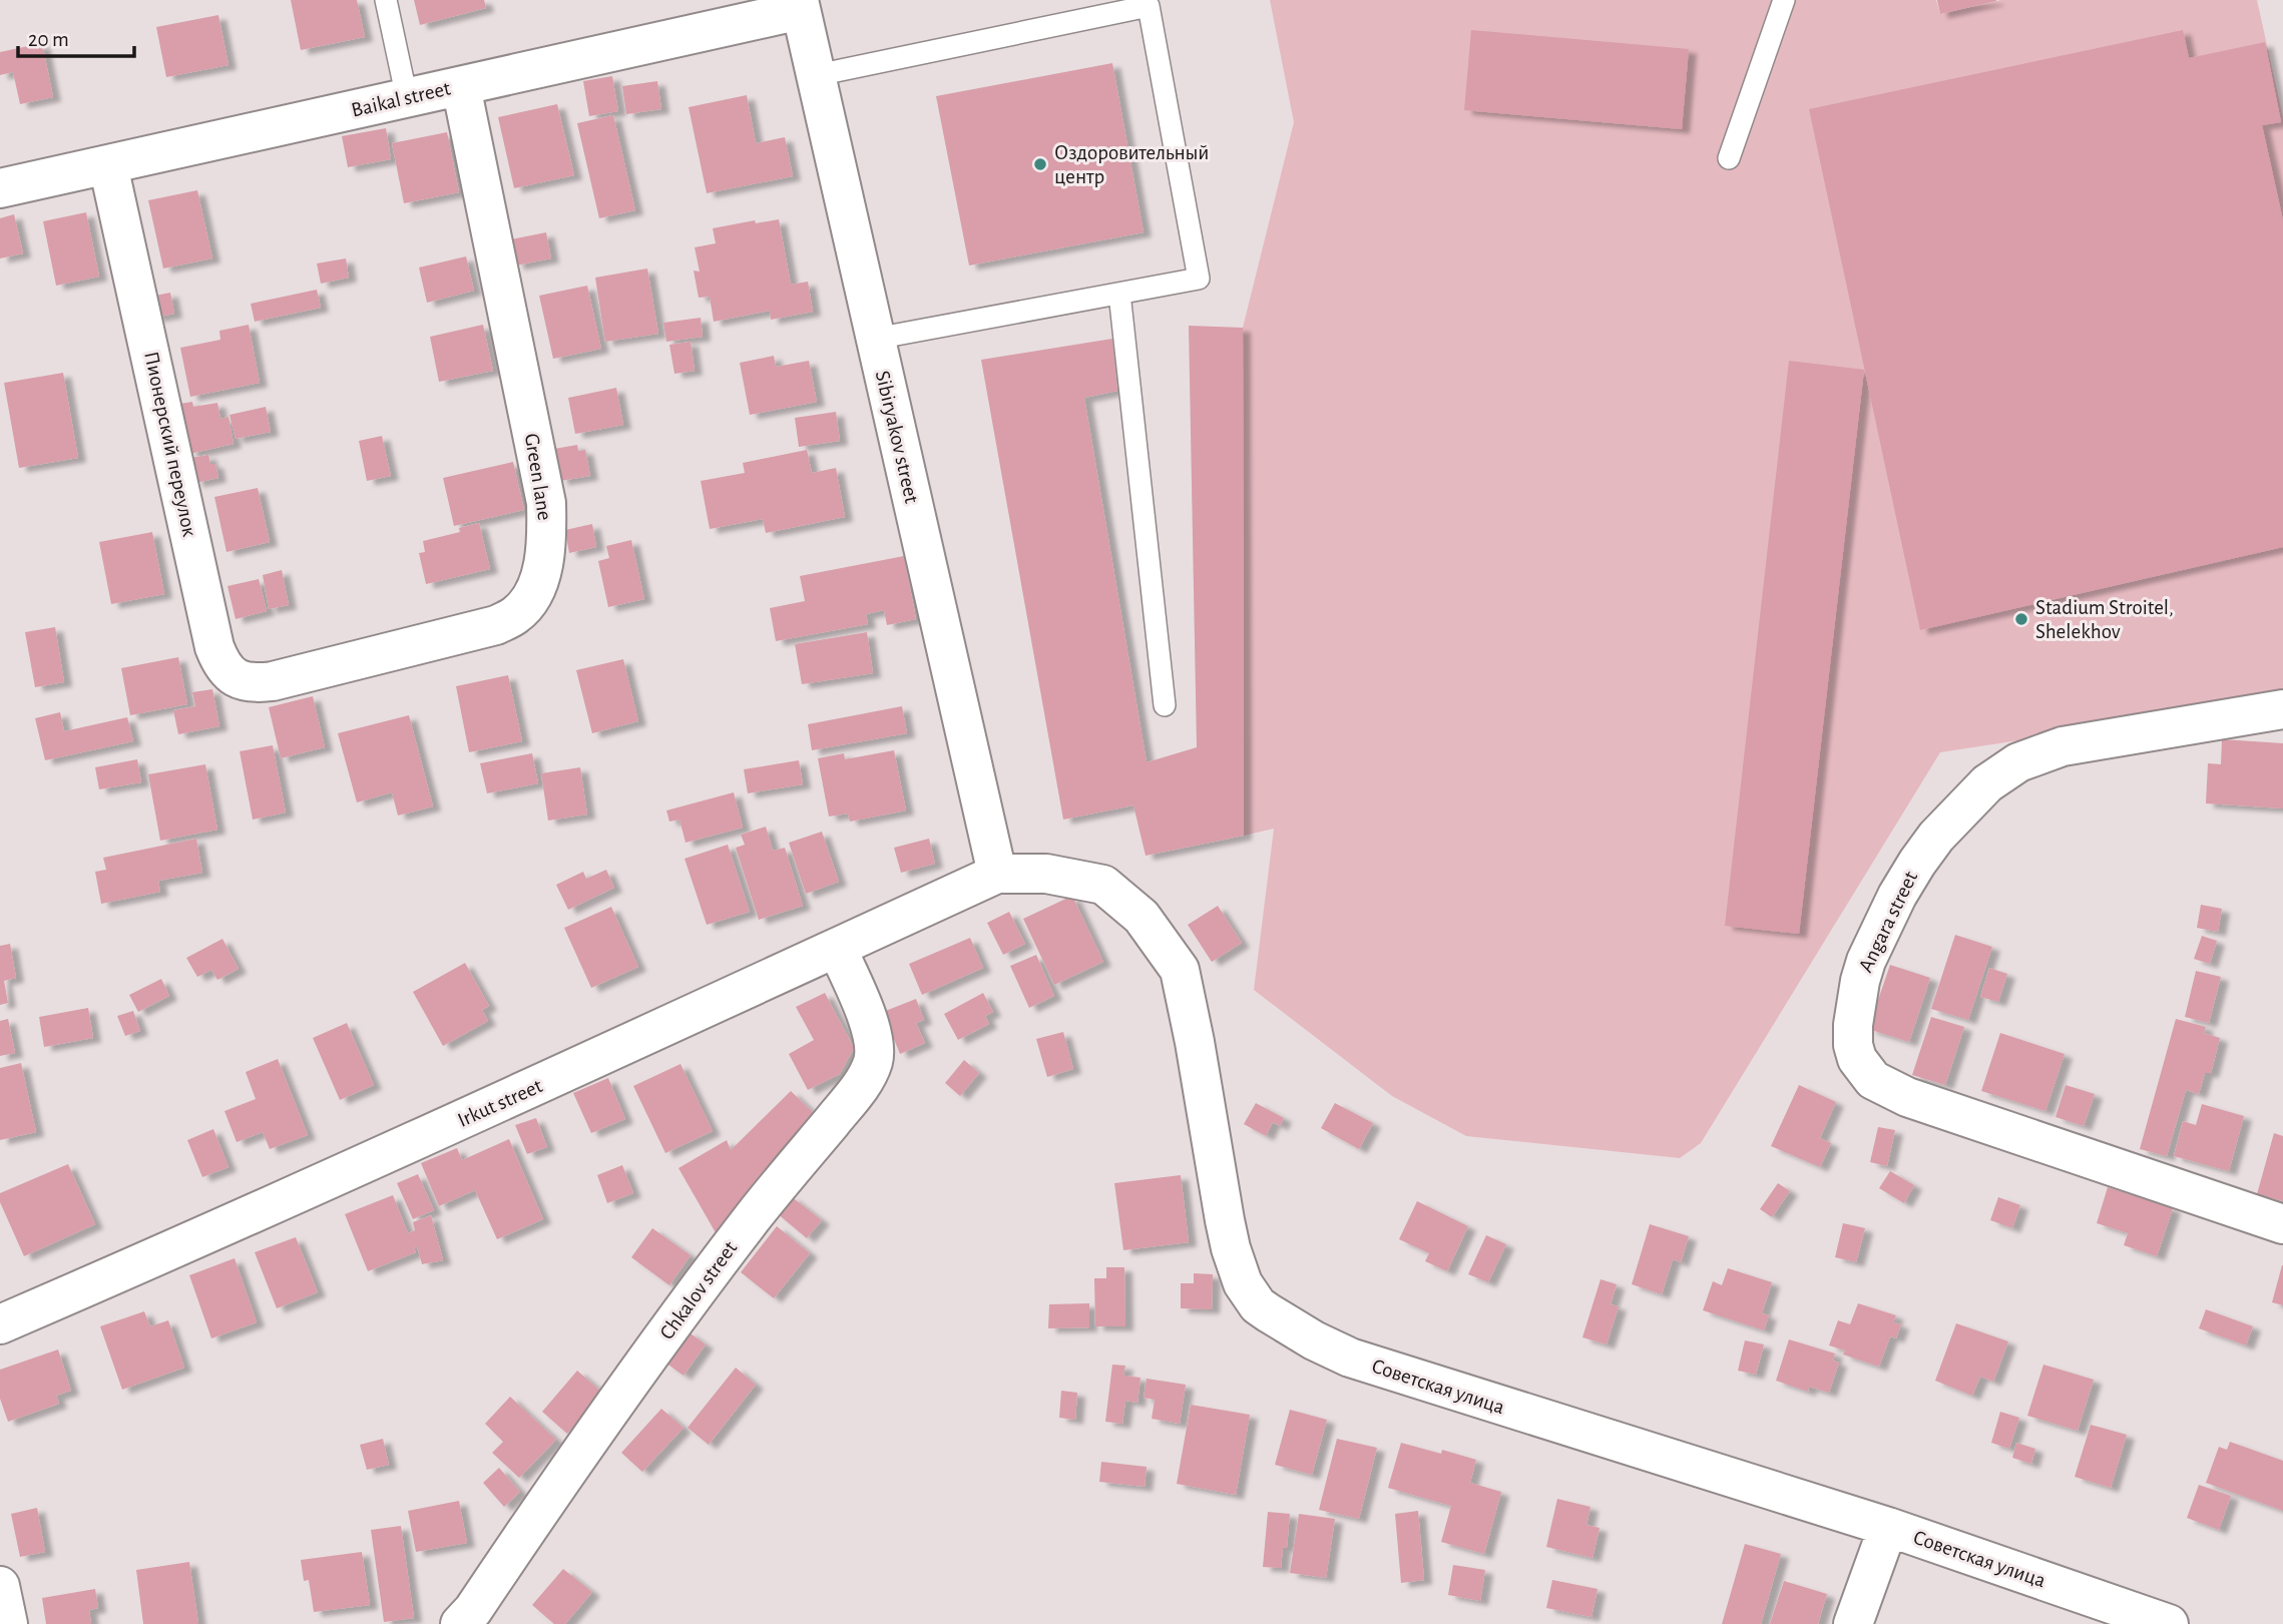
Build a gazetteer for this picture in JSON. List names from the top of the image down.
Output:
{
  "streets": {
    "street": [
      "Baikal street",
      "Sibiryakov street",
      "Пионерский переулок",
      "Green lane",
      "Angara street",
      "Irkut street",
      "Chkalov street",
      "Советская улица"
    ]
  },
  "crossings": [
    ["Baikal street", "Sibiryakov street"],
    ["Baikal street", "Пионерский переулок"],
    ["Baikal street", "Green lane"],
    ["Sibiryakov street", "Irkut street"],
    ["Sibiryakov street", "Советская улица"],
    ["Пионерский переулок", "Green lane"],
    ["Irkut street", "Chkalov street"],
    ["Irkut street", "Советская улица"]
  ],
  "places": ["Оздоровительный центр", "Stadium Stroitel, Shelekhov"],
  "scale_bar": "20 m"
}
